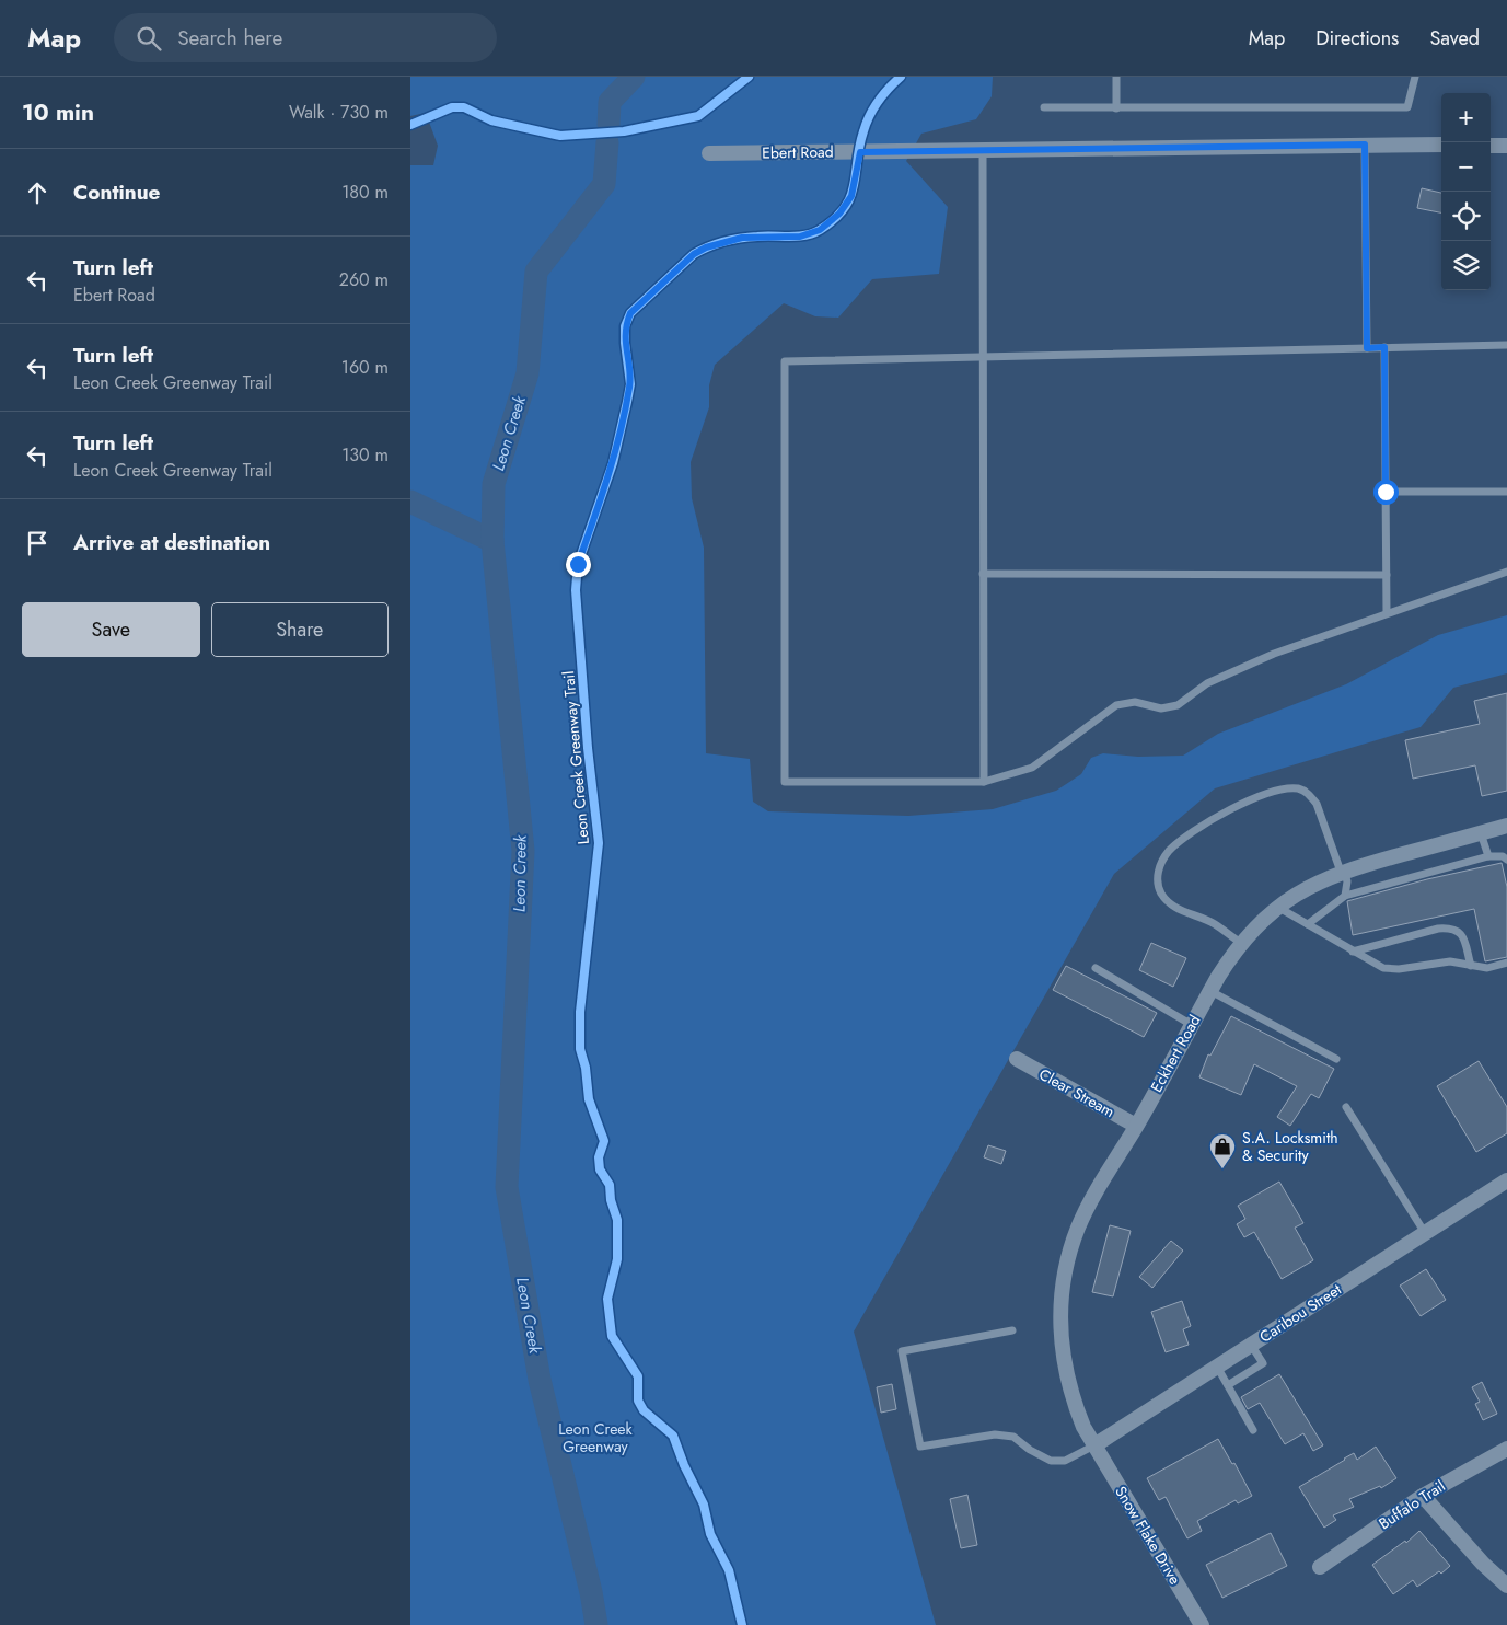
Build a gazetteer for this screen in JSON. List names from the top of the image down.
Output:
{
  "streets": {
    "street": [
      "Ebert Road",
      "Eckhert Road",
      "Clear Stream",
      "Caribou Street",
      "Buffalo Trail",
      "Snow Flake Drive"
    ],
    "cycle path": ["Leon Creek Greenway Trail"]
  },
  "crossings": [
    ["Eckhert Road", "Clear Stream"],
    ["Eckhert Road", "Caribou Street"],
    ["Eckhert Road", "Snow Flake Drive"],
    ["Caribou Street", "Snow Flake Drive"]
  ],
  "water": ["Leon Creek"],
  "parks": ["Leon Creek Greenway"],
  "places": {
    "shop": ["S.A. Locksmith & Security"]
  },
  "page": {
    "header": "Map",
    "search": "Search here",
    "nav": ["Map", "Directions", "Saved"],
    "heading": ["10 min", "Walk · 730 m"],
    "map_buttons": ["+", "−"],
    "list": [
      ["Continue", "180 m"],
      ["Turn left", "Ebert Road", "260 m"],
      ["Turn left", "Leon Creek Greenway Trail", "160 m"],
      ["Turn left", "Leon Creek Greenway Trail", "130 m"],
      "Arrive at destination"
    ],
    "buttons": ["Save", "Share"]
  }
}
